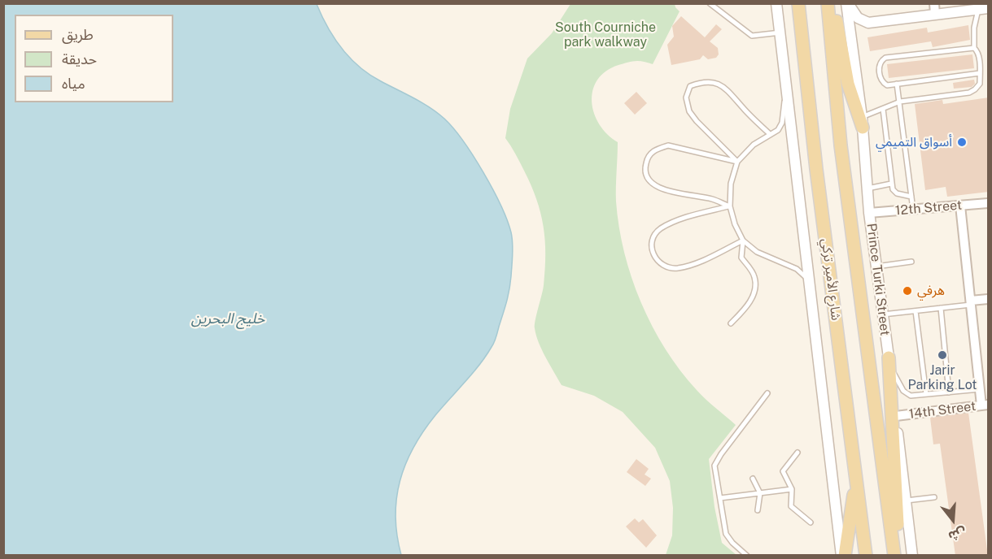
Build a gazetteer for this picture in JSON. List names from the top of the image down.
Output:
{
  "streets": {
    "main road": ["شارع الأمير تركي"],
    "street": ["12th Street", "Prince Turki Street", "14th Street"]
  },
  "crossings": [
    ["12th Street", "Prince Turki Street"],
    ["Prince Turki Street", "14th Street"]
  ],
  "water": ["خليج البحرين"],
  "parks": ["South Courniche park walkway"],
  "places": ["أسواق التميمي", "هرفي", "Jarir Parking Lot"],
  "legend": ["طريق", "حديقة", "مياه"],
  "north": "bottom"
}
